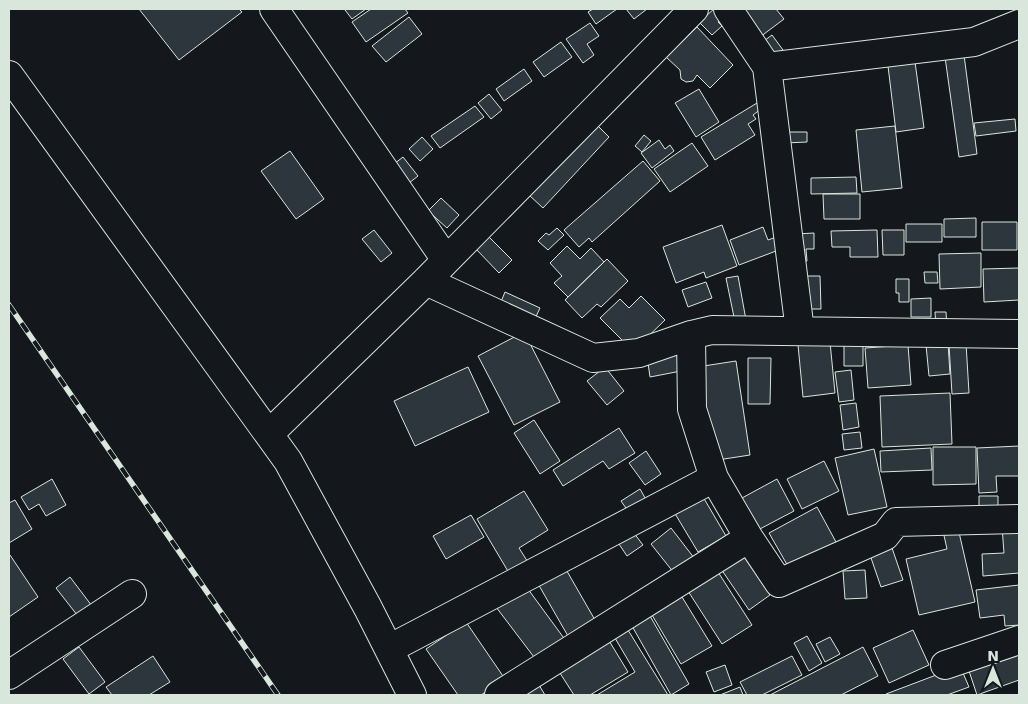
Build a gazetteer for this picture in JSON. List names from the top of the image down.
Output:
{
  "north": "top"
}
